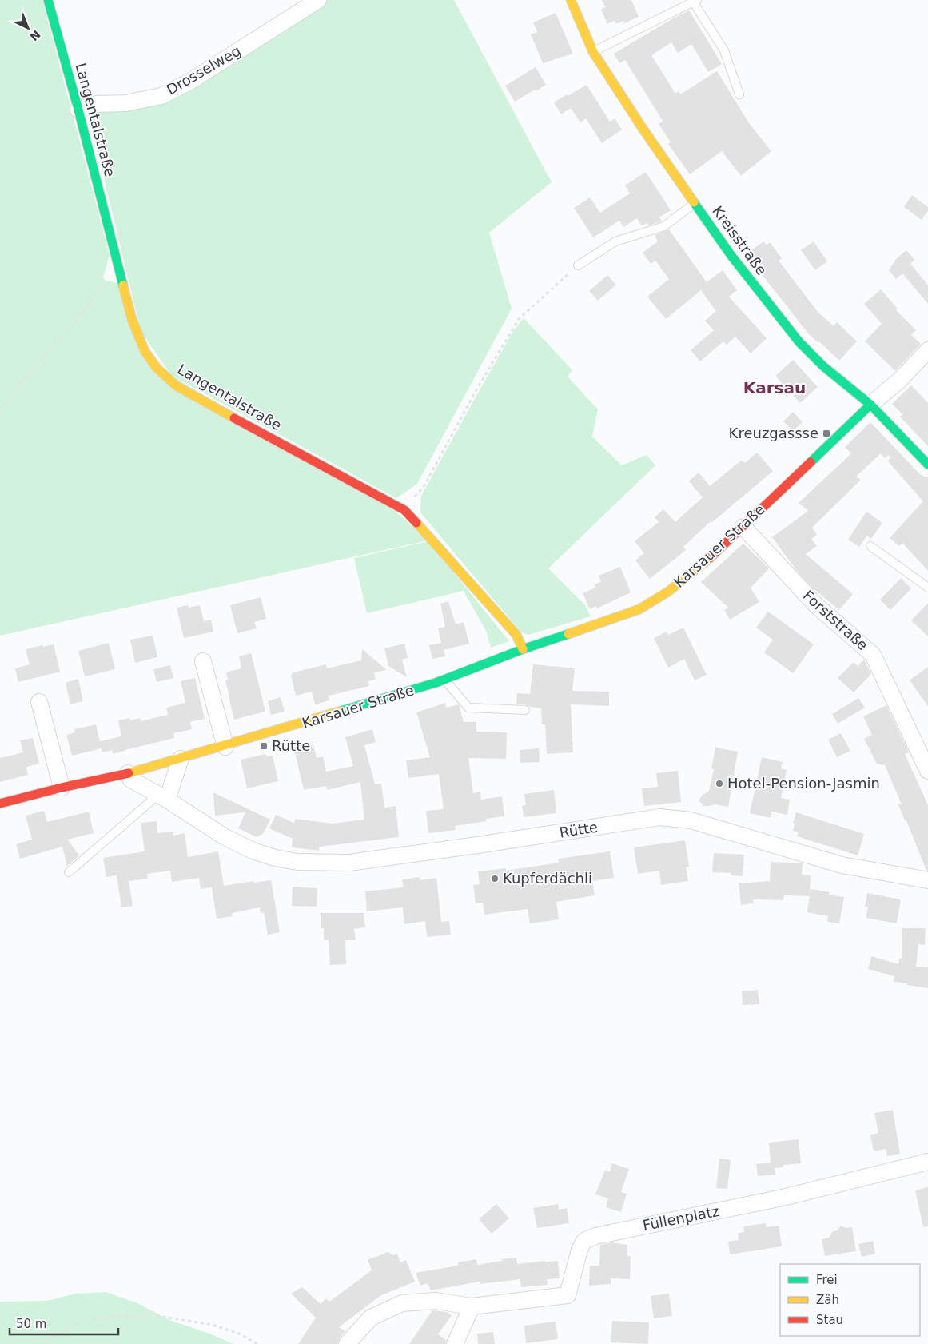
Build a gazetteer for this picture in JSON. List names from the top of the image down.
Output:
{
  "streets": {
    "street": [
      "Drosselweg",
      "Langentalstraße",
      "Kreisstraße",
      "Karsauer Straße",
      "Forststraße",
      "Rütte",
      "Füllenplatz"
    ]
  },
  "crossings": [
    ["Drosselweg", "Langentalstraße"],
    ["Langentalstraße", "Karsauer Straße"],
    ["Kreisstraße", "Karsauer Straße"],
    ["Karsauer Straße", "Forststraße"],
    ["Karsauer Straße", "Rütte"]
  ],
  "districts": ["Karsau"],
  "places": {
    "transit": ["Kreuzgassse", "Rütte"],
    "other": ["Hotel-Pension-Jasmin", "Kupferdächli"]
  },
  "legend": ["Frei", "Zäh", "Stau"],
  "scale_bar": "50 m",
  "north": "bottom right"
}
